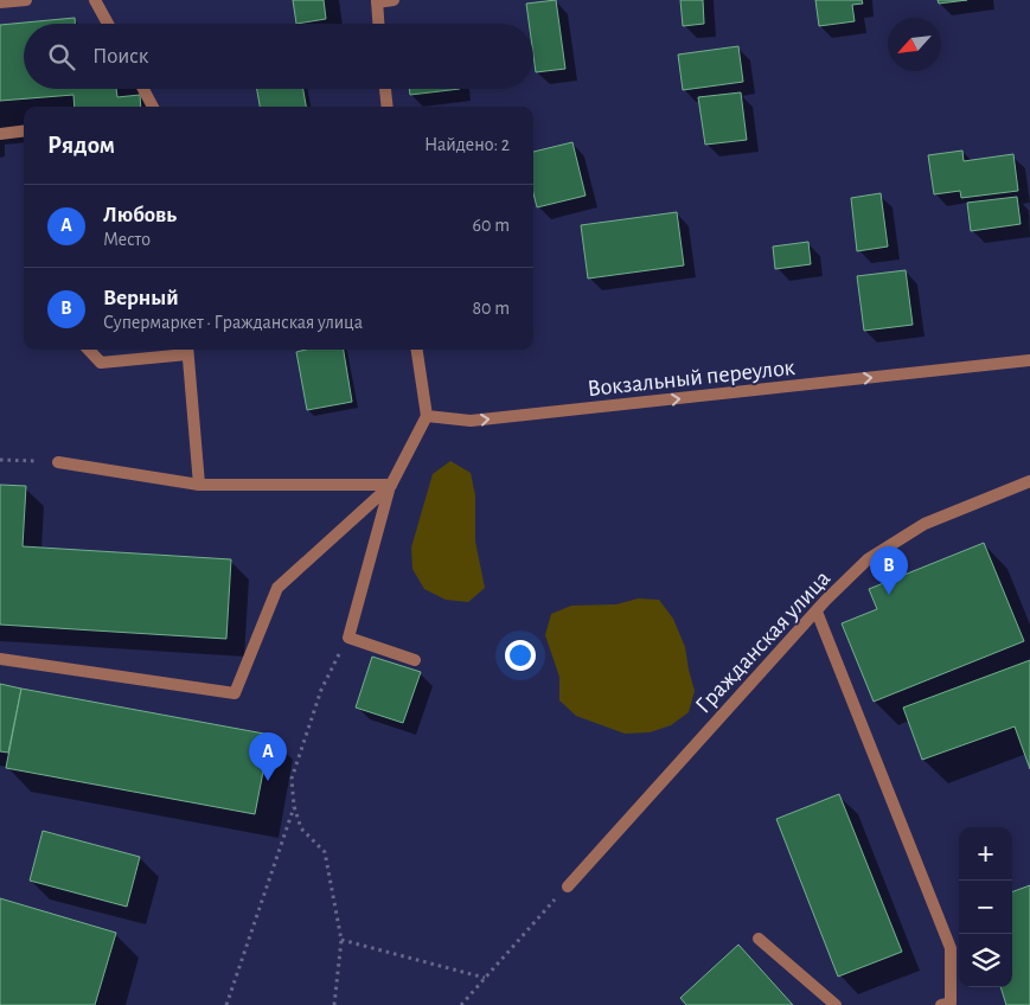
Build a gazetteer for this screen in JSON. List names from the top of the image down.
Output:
{
  "streets": {
    "street": ["Вокзальный переулок", "Гражданская улица"]
  },
  "one_way": ["Вокзальный переулок"],
  "north": "bottom left",
  "page": {
    "search": "Поиск",
    "heading": ["Рядом", "Найдено: 2"],
    "list": [
      {
        "mark": "A",
        "name": "Любовь",
        "note": "Место",
        "value": "60 m"
      },
      {
        "mark": "B",
        "name": "Верный",
        "note": "Супермаркет · Гражданская улица",
        "value": "80 m"
      }
    ],
    "pins": ["B", "A"],
    "map_buttons": ["+", "−"]
  }
}
